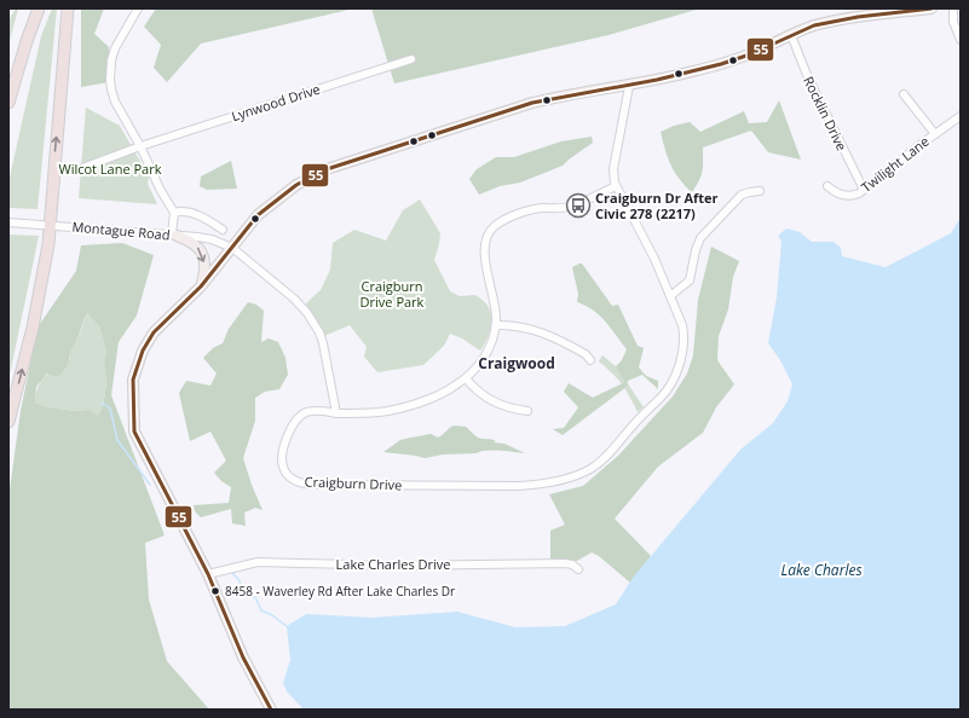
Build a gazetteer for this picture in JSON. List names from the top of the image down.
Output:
{
  "streets": {
    "street": [
      "Lynwood Drive",
      "Rocklin Drive",
      "Twilight Lane",
      "Montague Road",
      "Craigburn Drive",
      "Lake Charles Drive"
    ]
  },
  "crossings": [
    ["Rocklin Drive", "Twilight Lane"],
    ["Montague Road", "Craigburn Drive"]
  ],
  "districts": ["Craigwood"],
  "water": ["Lake Charles"],
  "parks": ["Wilcot Lane Park", "Craigburn Drive Park"],
  "places": {
    "bus stop": ["Craigburn Dr After Civic 278 (2217)"],
    "other": ["8458 - Waverley Rd After Lake Charles Dr"]
  },
  "lines": ["transit line 55"]
}
